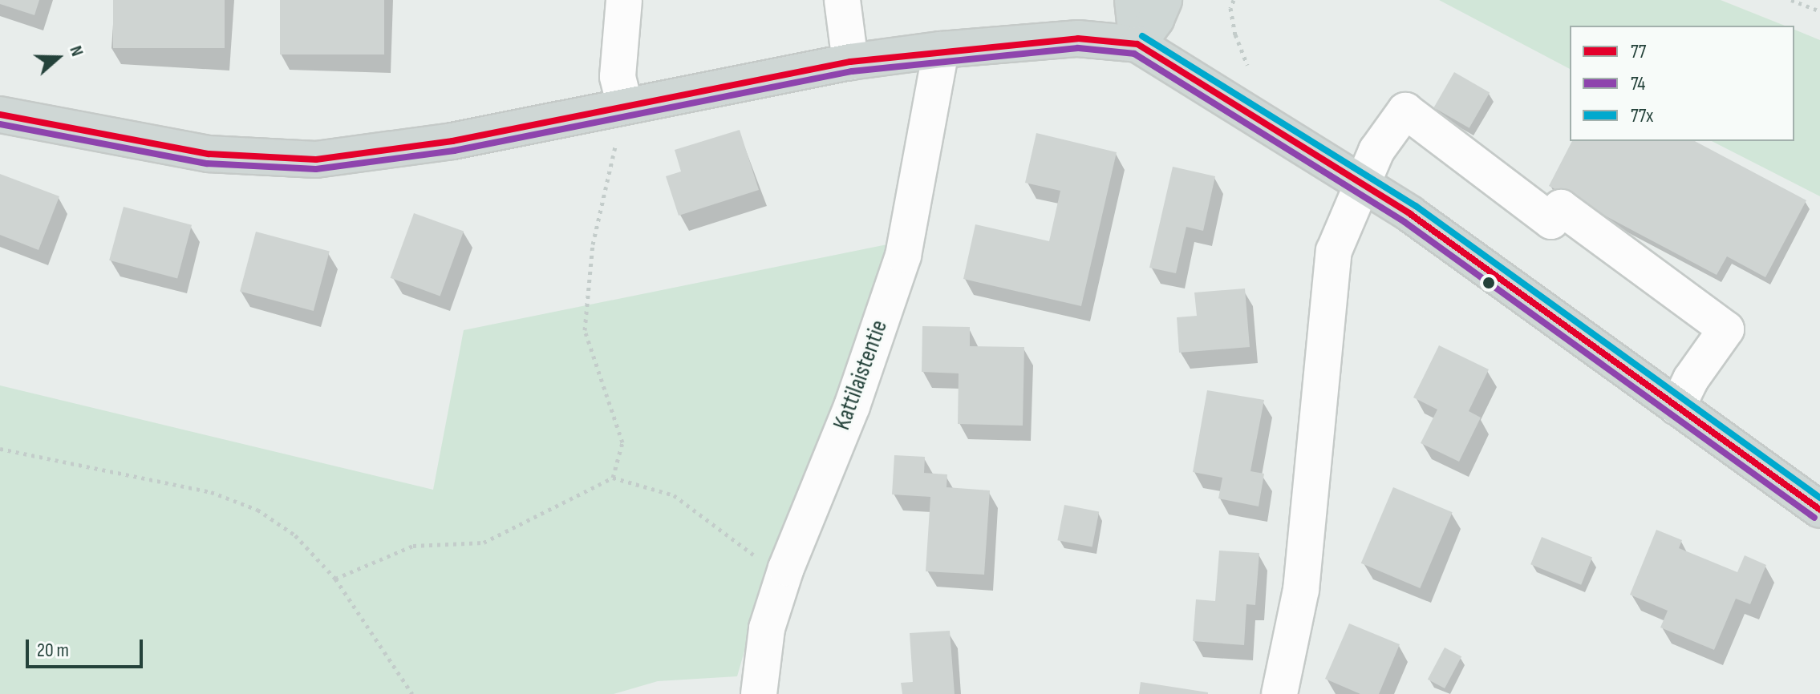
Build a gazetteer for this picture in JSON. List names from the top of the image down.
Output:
{
  "streets": {
    "street": ["Kattilaistentie"]
  },
  "lines": ["transit line 77x", "transit line 77", "transit line 74"],
  "legend": ["77", "74", "77x"],
  "scale_bar": "20 m",
  "north": "right"
}
